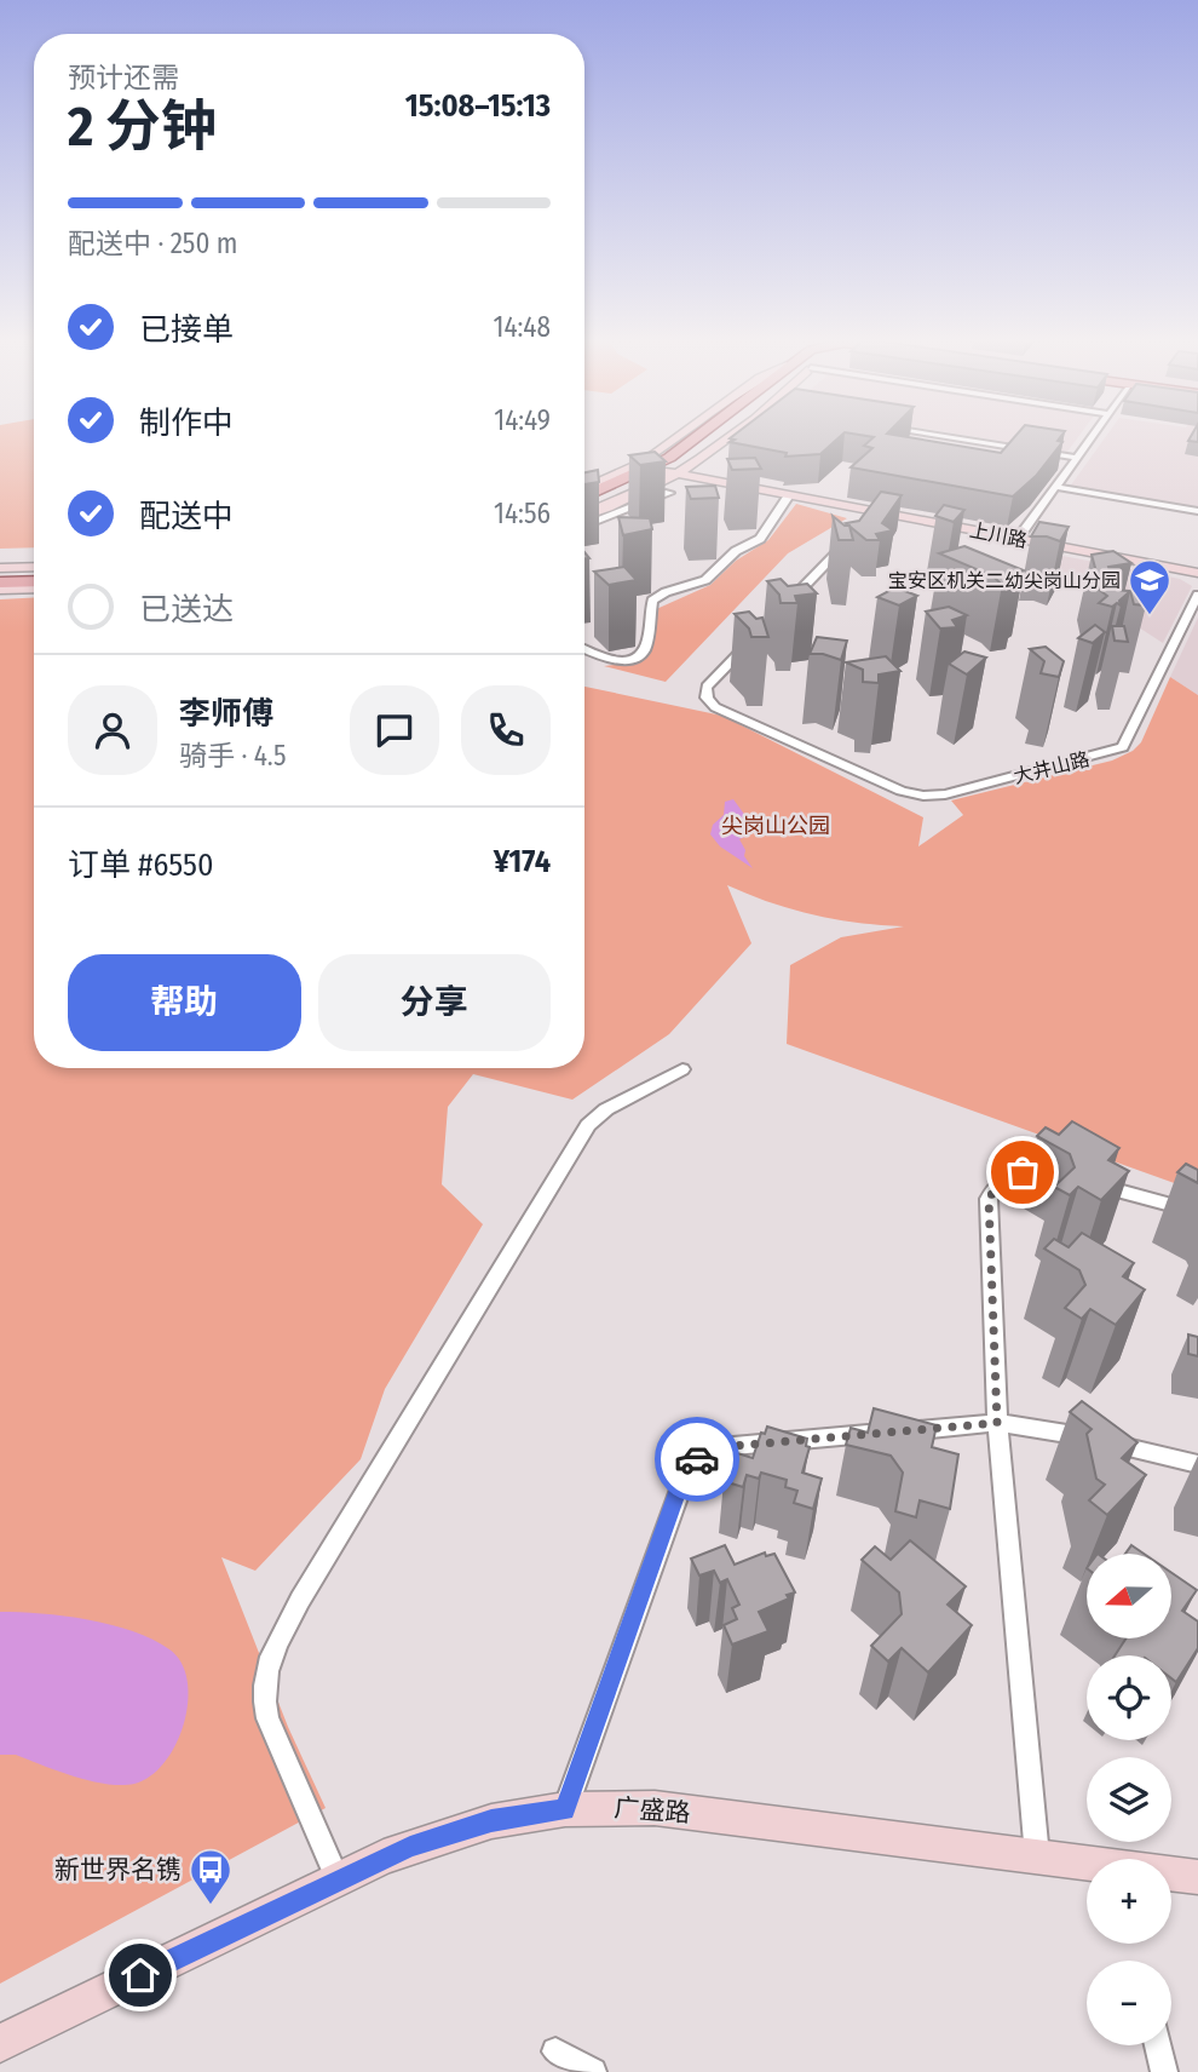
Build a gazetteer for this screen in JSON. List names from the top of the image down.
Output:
{
  "streets": {
    "main road": ["上川路", "广盛路"],
    "street": ["大井山路"]
  },
  "parks": ["尖岗山公园"],
  "places": {
    "school or university": ["宝安区机关二幼尖岗山分园"],
    "bus stop": ["新世界名镌"]
  },
  "north": "left",
  "page": {
    "heading": ["2 分钟", "预计还需", "15:08–15:13"],
    "panel": [
      "李师傅",
      "骑手 · 4.5",
      "订单 #6550",
      "¥174"
    ],
    "bar": "配送中 · 250 m",
    "list": [
      ["已接单", "14:48"],
      ["制作中", "14:49"],
      ["配送中", "14:56"],
      "已送达"
    ],
    "buttons": ["帮助", "分享"],
    "map_buttons": ["+", "−"]
  }
}
